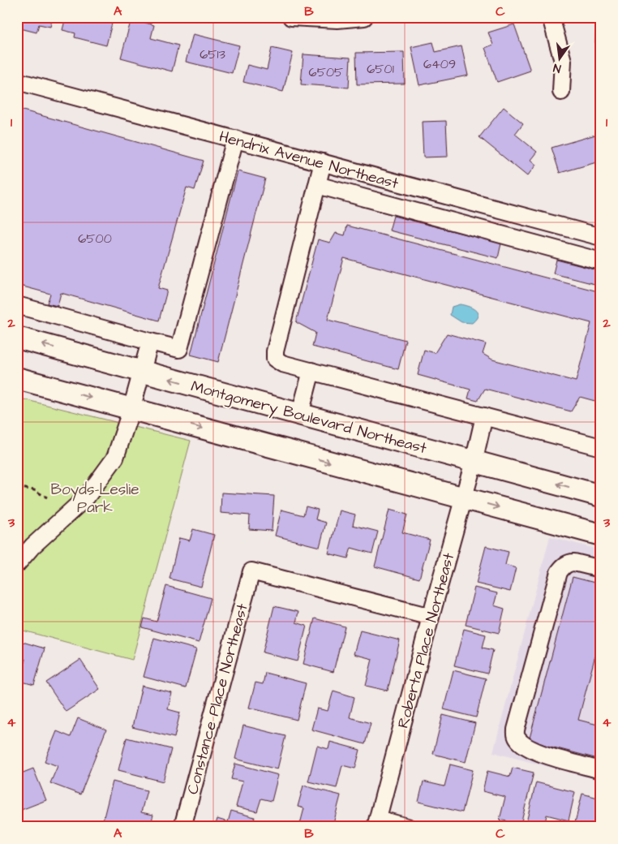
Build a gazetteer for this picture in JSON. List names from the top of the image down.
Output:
{
  "streets": {
    "main road": ["Montgomery Boulevard Northeast"],
    "street": ["Hendrix Avenue Northeast", "Roberta Place Northeast", "Constance Place Northeast"]
  },
  "crossings": [
    ["Montgomery Boulevard Northeast", "Roberta Place Northeast"],
    ["Roberta Place Northeast", "Constance Place Northeast"]
  ],
  "parks": ["Boyds-Leslie Park"],
  "house_numbers": [
    "6513",
    "6409",
    "6501",
    "6505",
    "6500"
  ],
  "north": "bottom",
  "grid": {
    "columns": ["A", "B", "C"],
    "rows": [
      "1",
      "2",
      "3",
      "4"
    ]
  }
}
